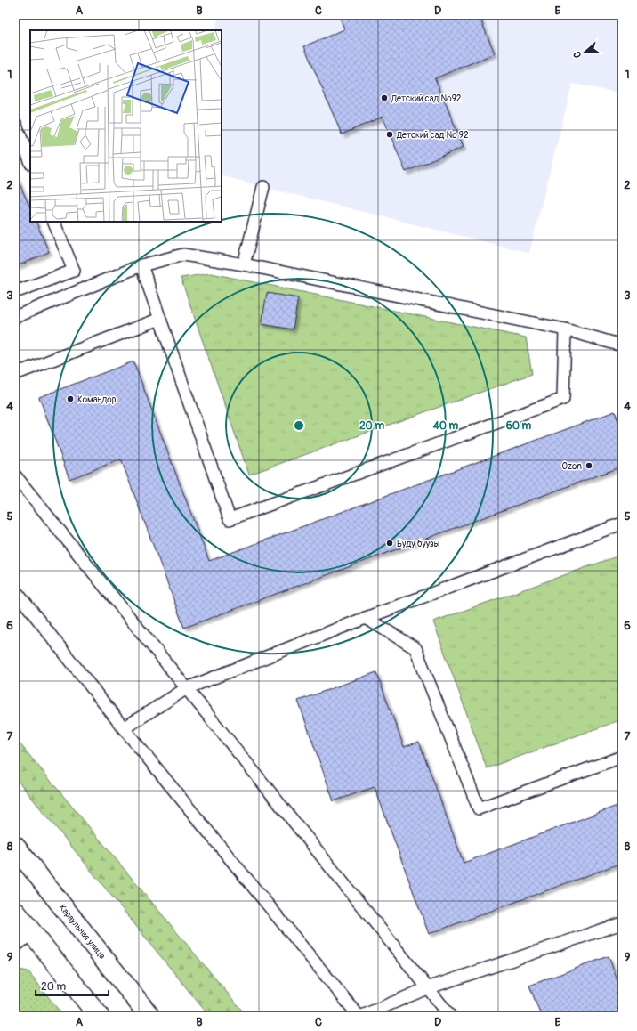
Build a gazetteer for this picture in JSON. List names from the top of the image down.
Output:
{
  "streets": {
    "main road": ["Караульная улица"]
  },
  "places": [
    "Детский сад №92",
    "Детский сад № 92",
    "Командор",
    "Ozon",
    "Буду буузы"
  ],
  "scale_bar": "20 m",
  "north": "left",
  "grid": {
    "columns": [
      "A",
      "B",
      "C",
      "D",
      "E"
    ],
    "rows": [
      "1",
      "2",
      "3",
      "4",
      "5",
      "6",
      "7",
      "8",
      "9"
    ]
  },
  "rings": ["20 m", "40 m", "60 m"]
}
